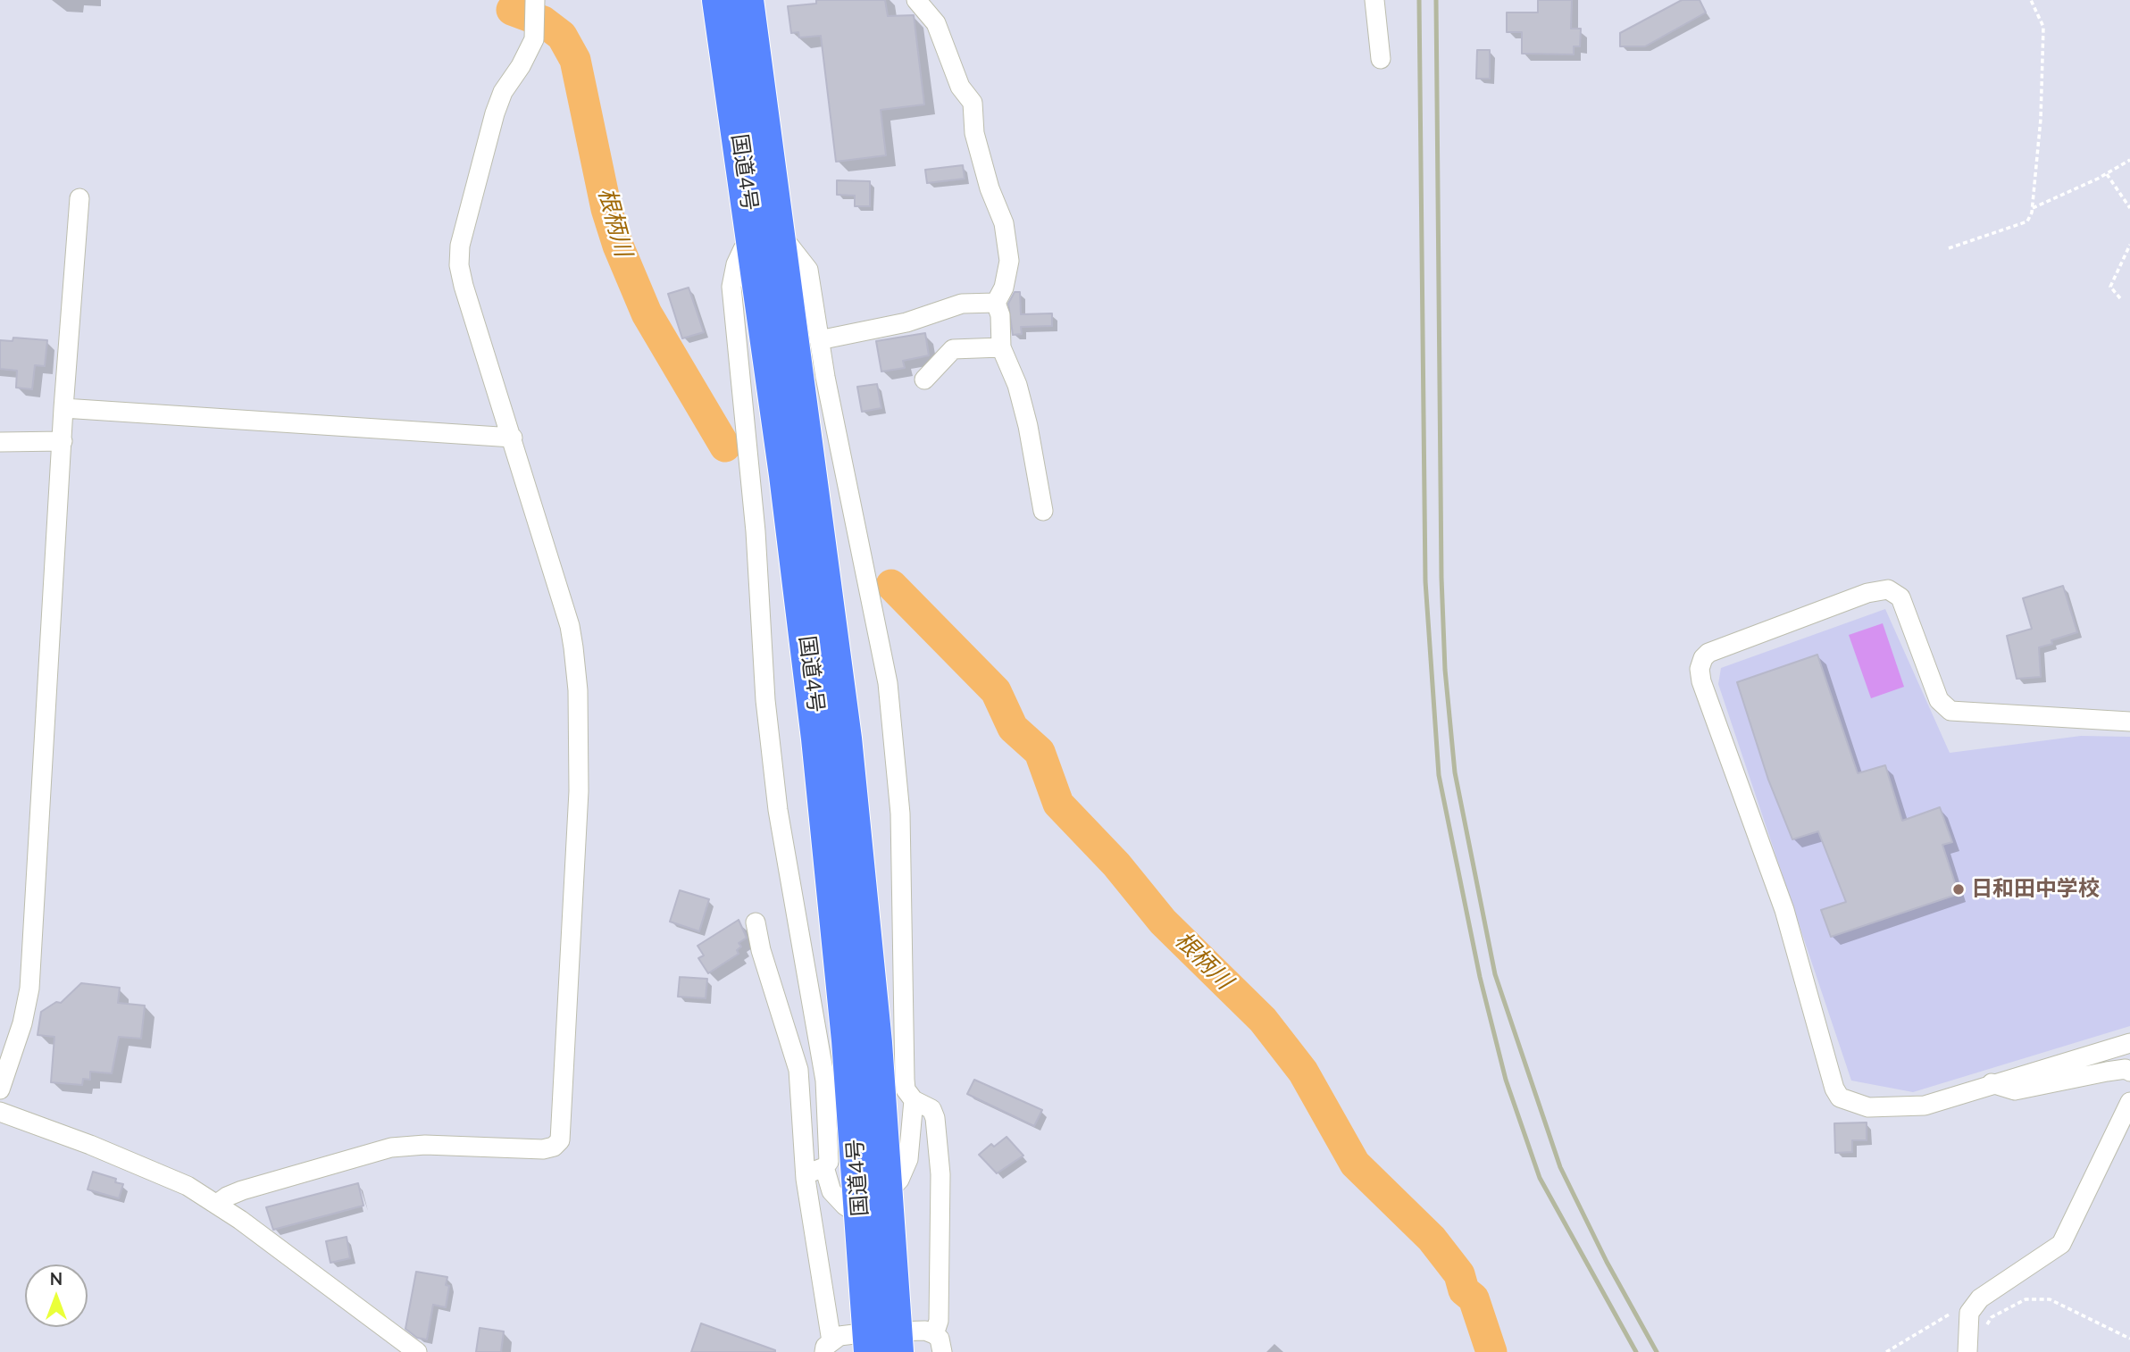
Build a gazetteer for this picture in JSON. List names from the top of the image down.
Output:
{
  "streets": {
    "highway": ["国道4号"]
  },
  "water": ["根柄川"],
  "places": ["日和田中学校"],
  "north": "top"
}
